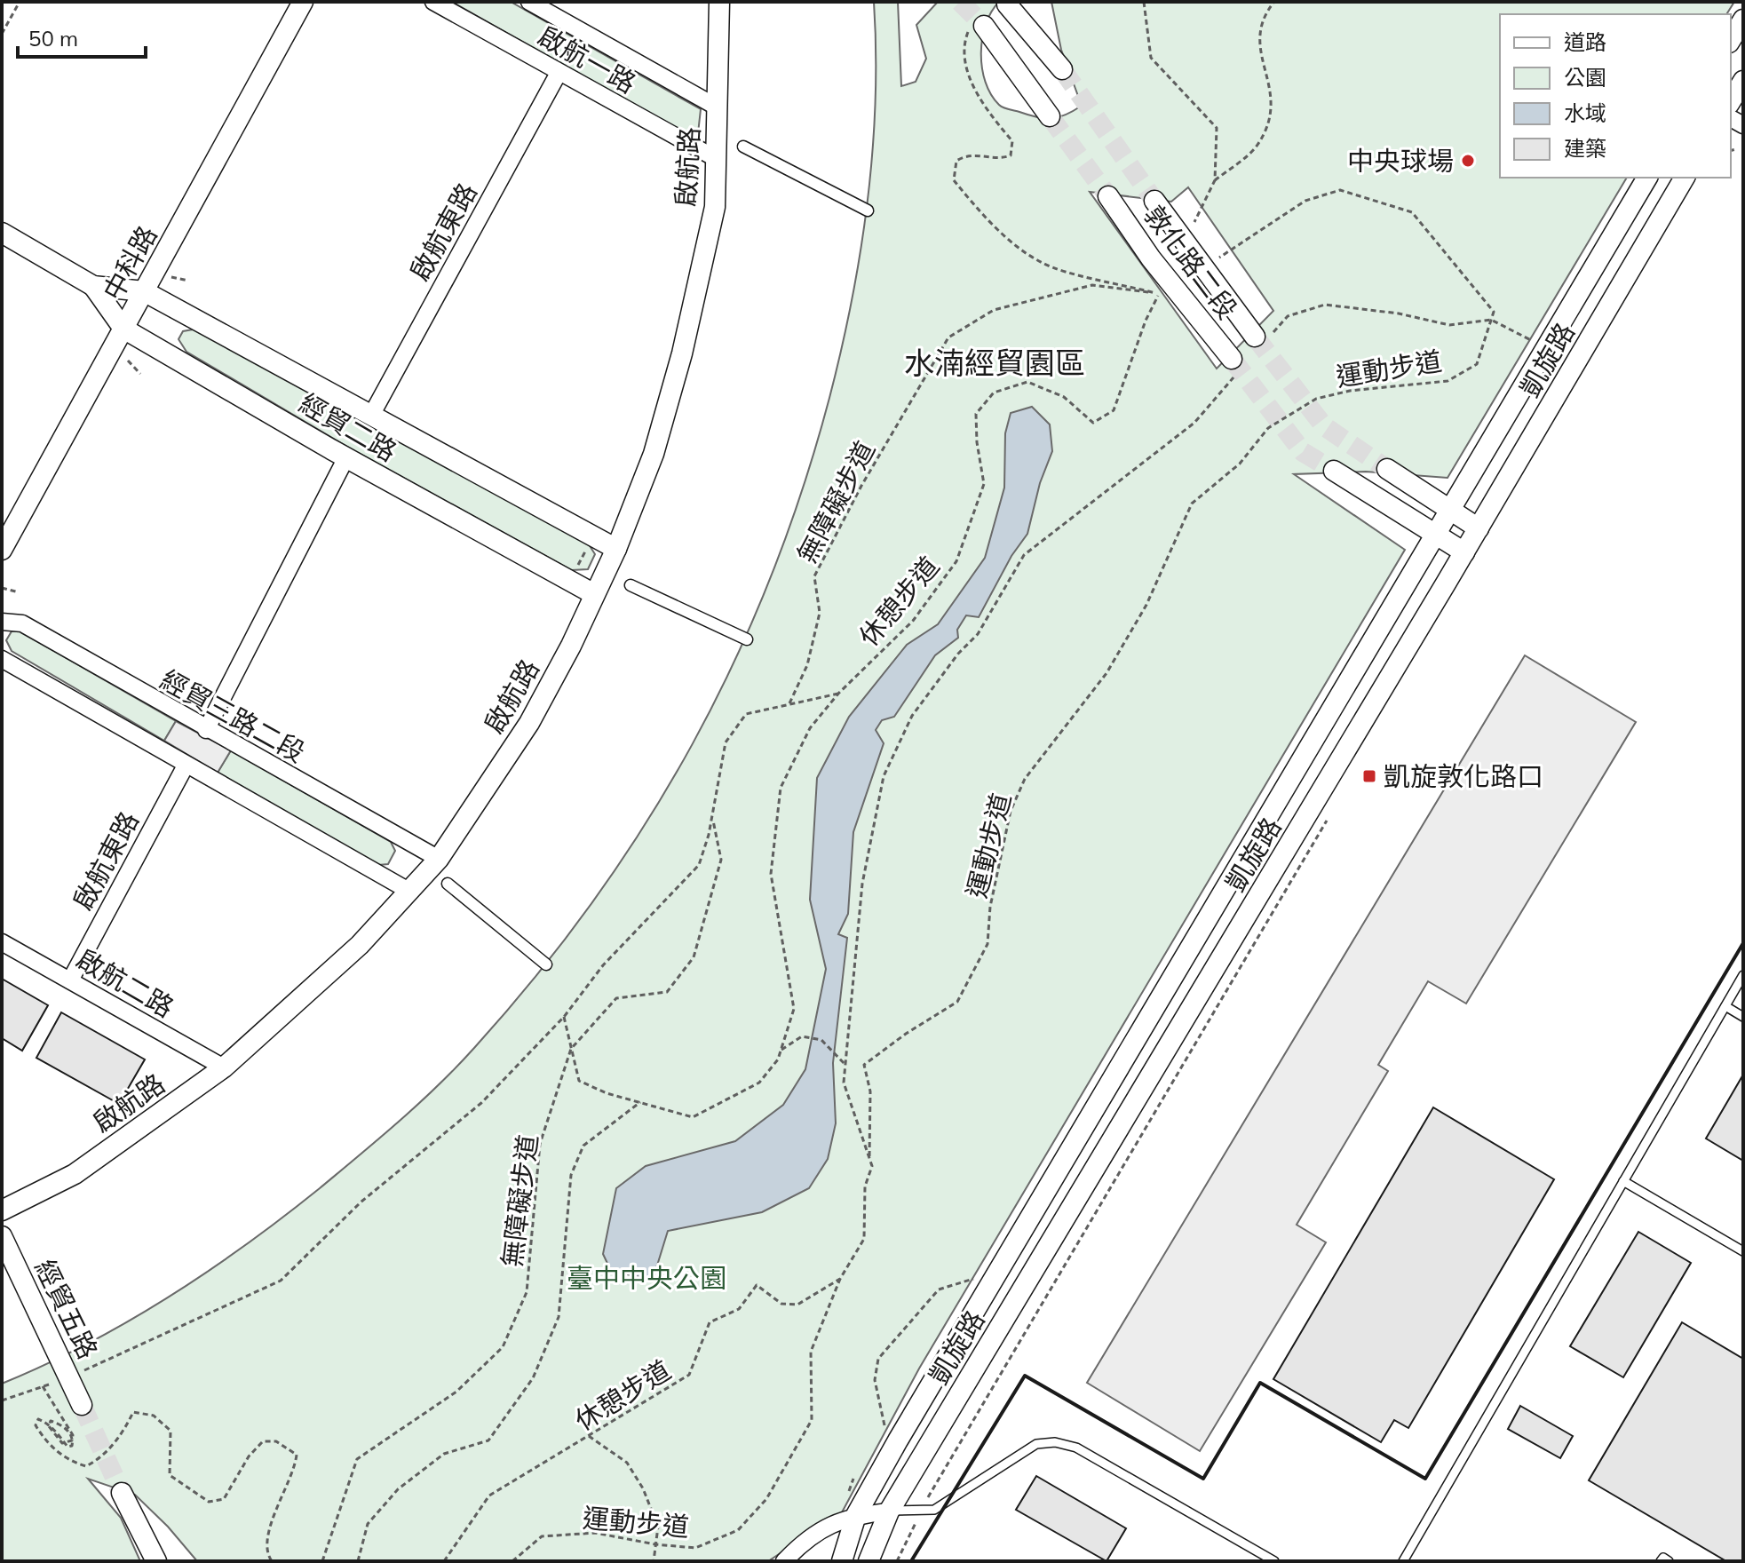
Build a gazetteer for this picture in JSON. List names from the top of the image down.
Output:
{
  "streets": {
    "street": [
      "啟航一路",
      "啟航路",
      "啟航東路",
      "敦化路二段",
      "中科路",
      "凱旋路",
      "經貿二路",
      "經貿三路二段",
      "啟航二路",
      "經貿五路"
    ],
    "path": ["運動步道", "無障礙步道", "休憩步道"]
  },
  "crossings": [
    ["啟航一路", "啟航路"],
    ["啟航一路", "啟航東路"],
    ["啟航路", "經貿二路"],
    ["啟航路", "經貿三路二段"],
    ["啟航路", "啟航二路"],
    ["啟航東路", "經貿二路"],
    ["啟航東路", "啟航二路"],
    ["敦化路二段", "無障礙步道"],
    ["敦化路二段", "休憩步道"],
    ["中科路", "經貿二路"],
    ["運動步道", "休憩步道"],
    ["無障礙步道", "休憩步道"]
  ],
  "districts": ["水湳經貿園區"],
  "parks": ["臺中中央公園"],
  "places": {
    "other": ["中央球場"],
    "transit": ["凱旋敦化路口"]
  },
  "legend": [
    "道路",
    "公園",
    "水域",
    "建築"
  ],
  "scale_bar": "50 m"
}
